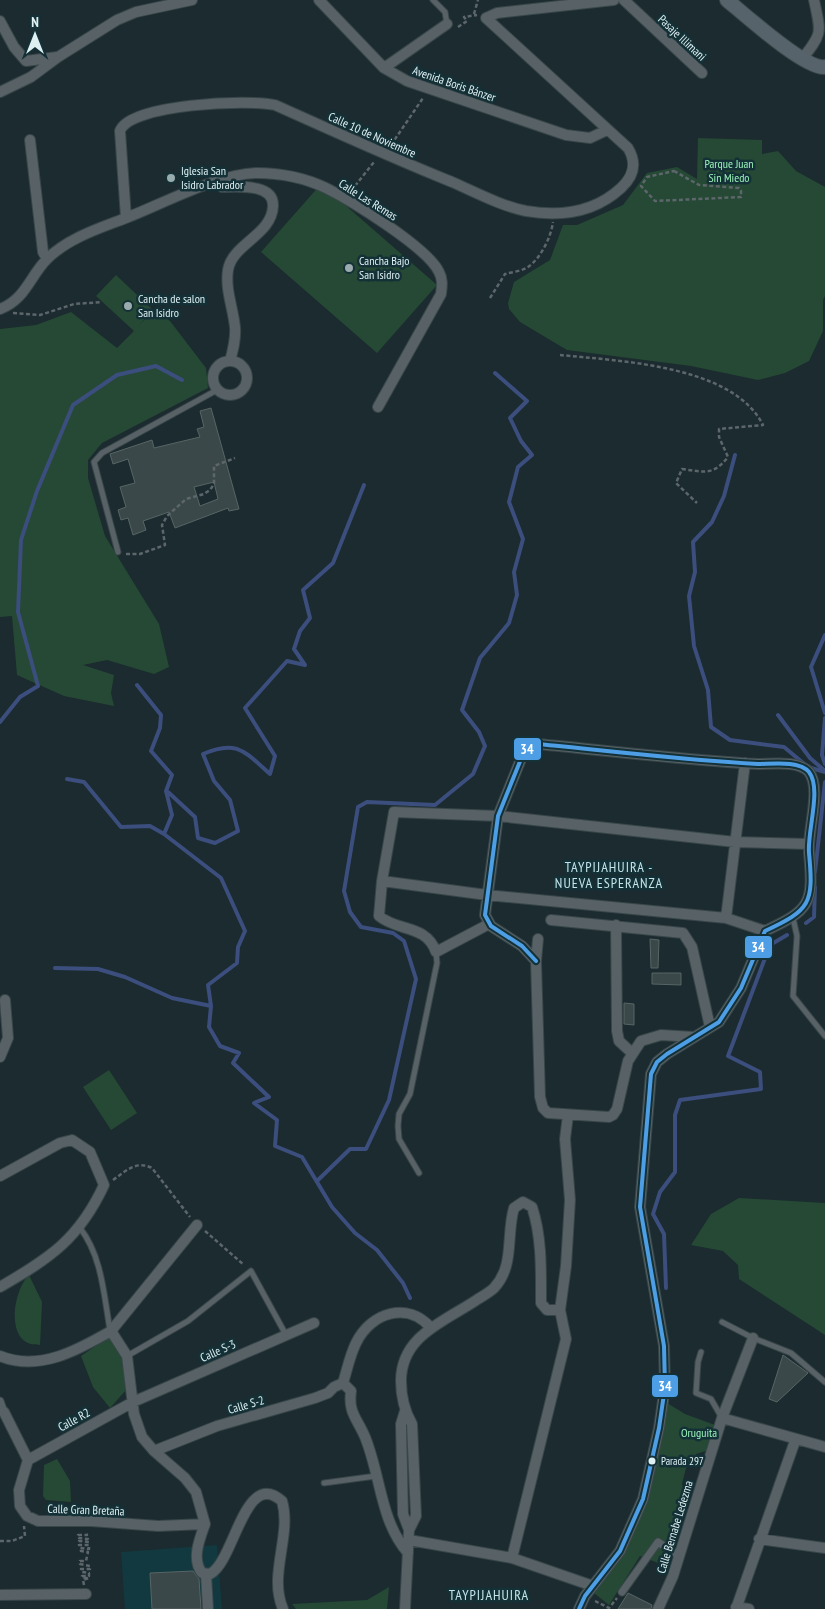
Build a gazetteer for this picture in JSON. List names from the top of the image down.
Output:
{
  "streets": {
    "street": [
      "Pasaje Illimani",
      "Avenida Boris Bánzer",
      "Calle 10 de Noviembre",
      "Calle Las Remas",
      "Calle S-3",
      "Calle S-2",
      "Calle R2",
      "Calle Gran Bretaña",
      "Calle Bernabe Ledezma"
    ]
  },
  "crossings": [
    ["Avenida Boris Bánzer", "Calle 10 de Noviembre"],
    ["Calle 10 de Noviembre", "Calle Las Remas"],
    ["Calle S-3", "Calle R2"]
  ],
  "districts": ["TAYPIJAHUIRA - NUEVA ESPERANZA", "TAYPIJAHUIRA"],
  "parks": ["Parque Juan Sin Miedo", "Oruguita"],
  "places": [
    "Iglesia San Isidro Labrador",
    "Cancha Bajo San Isidro",
    "Cancha de salon San Isidro",
    "Parada 297"
  ],
  "lines": ["transit line 34"],
  "north": "top"
}
